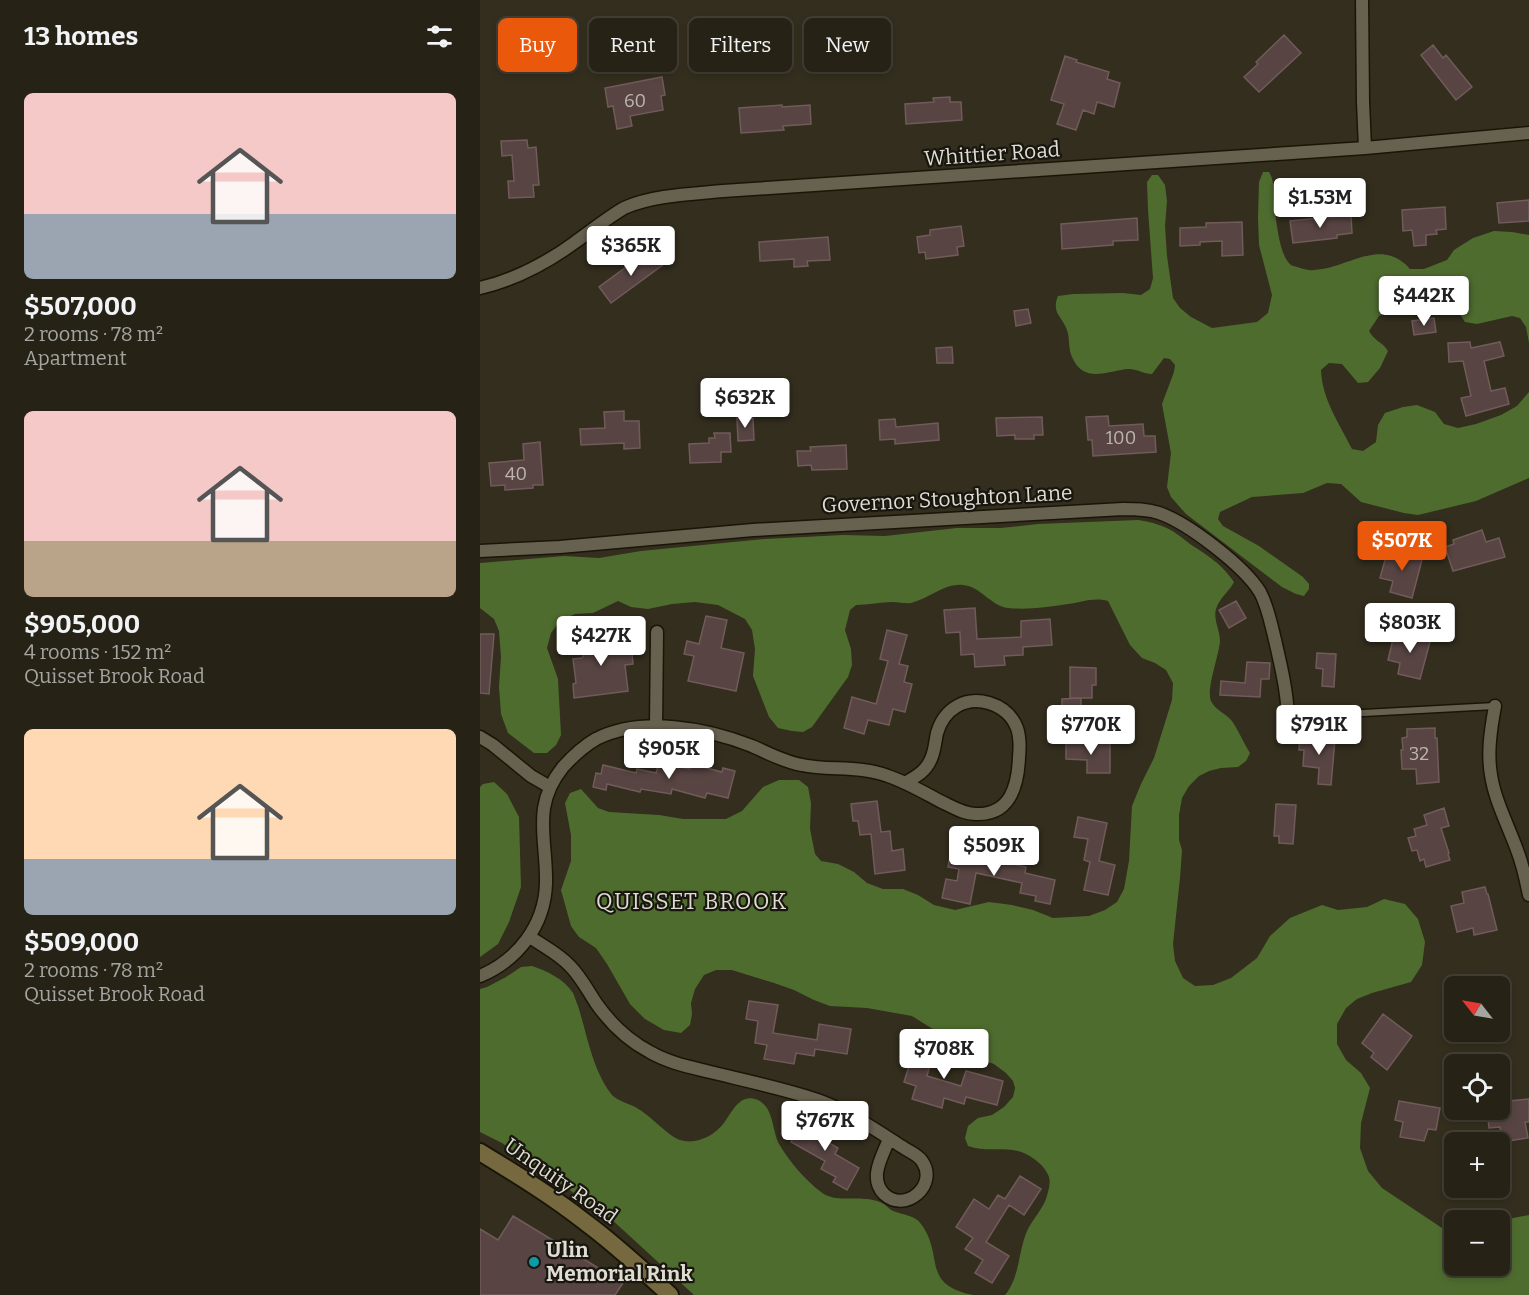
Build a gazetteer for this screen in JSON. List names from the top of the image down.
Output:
{
  "streets": {
    "main road": ["Unquity Road"],
    "street": ["Whittier Road", "Governor Stoughton Lane"]
  },
  "districts": ["QUISSET BROOK"],
  "places": ["Ulin Memorial Rink"],
  "house_numbers": [
    "60",
    "100",
    "40",
    "32"
  ],
  "north": "top left",
  "page": {
    "heading": "13 homes",
    "chip": [
      "Buy",
      "Rent",
      "Filters",
      "New"
    ],
    "list": [
      {
        "name": "$507,000",
        "note": "2 rooms · 78 m² · Apartment"
      },
      {
        "name": "$905,000",
        "note": "4 rooms · 152 m² · Quisset Brook Road"
      },
      {
        "name": "$509,000",
        "note": "2 rooms · 78 m² · Quisset Brook Road"
      }
    ],
    "price": [
      "$1.53M",
      "$365K",
      "$442K",
      "$632K",
      "$507K",
      "$803K",
      "$427K",
      "$770K",
      "$791K",
      "$905K",
      "$509K",
      "$708K",
      "$767K"
    ],
    "map_buttons": ["+", "−"]
  }
}
